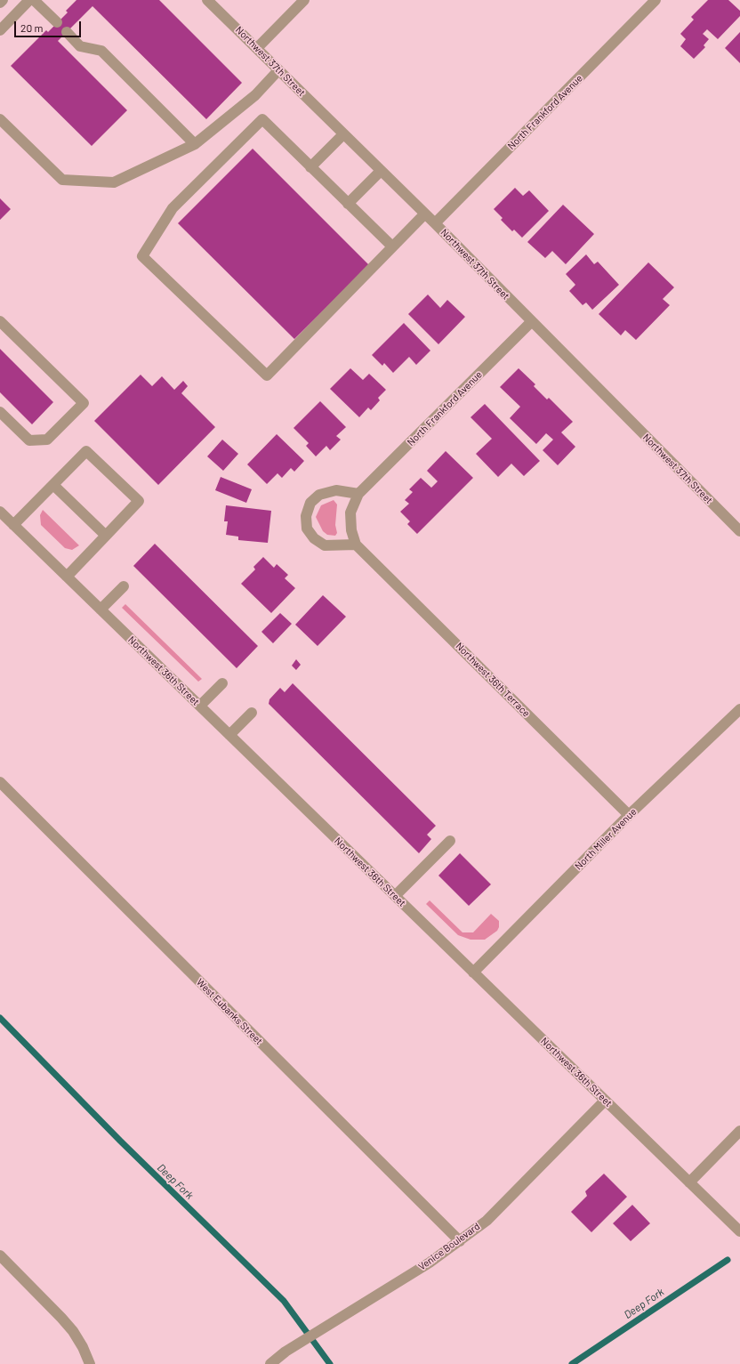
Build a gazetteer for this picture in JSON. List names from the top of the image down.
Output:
{
  "streets": {
    "street": [
      "Northwest 37th Street",
      "North Frankford Avenue",
      "Northwest 36th Street",
      "Northwest 36th Terrace",
      "North Miller Avenue",
      "West Eubanks Street",
      "Venice Boulevard"
    ]
  },
  "crossings": [
    ["Northwest 37th Street", "North Frankford Avenue"],
    ["Northwest 36th Street", "North Miller Avenue"],
    ["Northwest 36th Street", "Venice Boulevard"],
    ["Northwest 36th Terrace", "North Miller Avenue"],
    ["West Eubanks Street", "Venice Boulevard"]
  ],
  "water": ["Deep Fork"],
  "scale_bar": "20 m"
}
